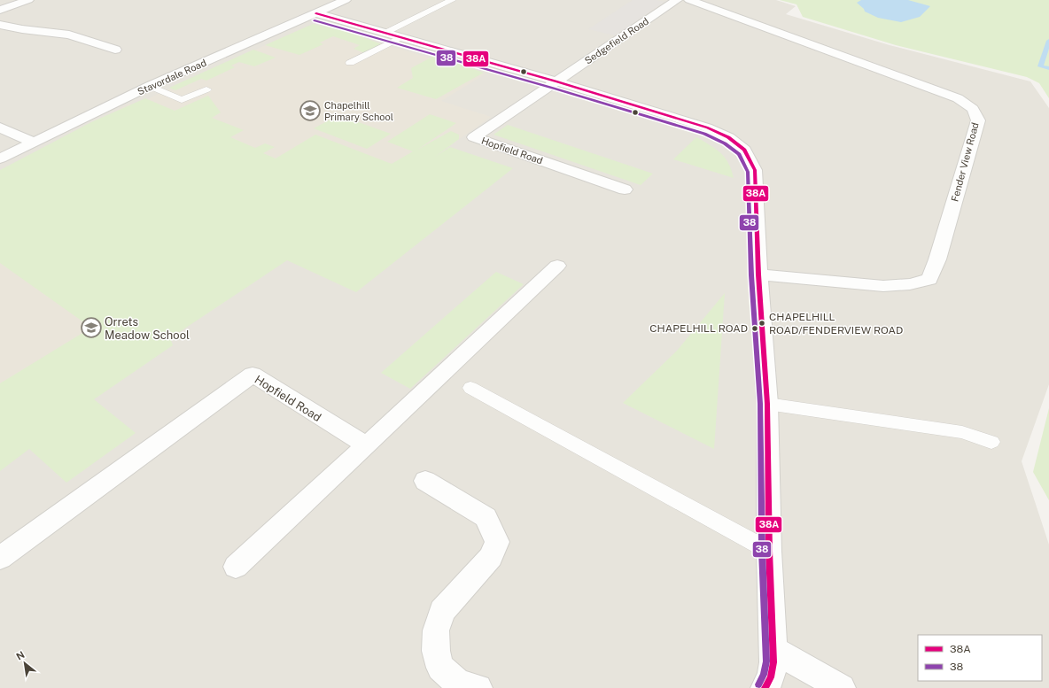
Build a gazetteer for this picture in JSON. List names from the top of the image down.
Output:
{
  "streets": {
    "street": [
      "Sedgefield Road",
      "Stavordale Road",
      "Hopfield Road",
      "Fender View Road"
    ]
  },
  "crossings": [
    ["Sedgefield Road", "Hopfield Road"]
  ],
  "places": {
    "school or university": ["Chapelhill Primary School", "Orrets Meadow School"],
    "other": ["CHAPELHILL ROAD/FENDERVIEW ROAD", "CHAPELHILL ROAD"]
  },
  "lines": ["transit line 38A", "transit line 38"],
  "legend": ["38A", "38"],
  "north": "top left"
}
